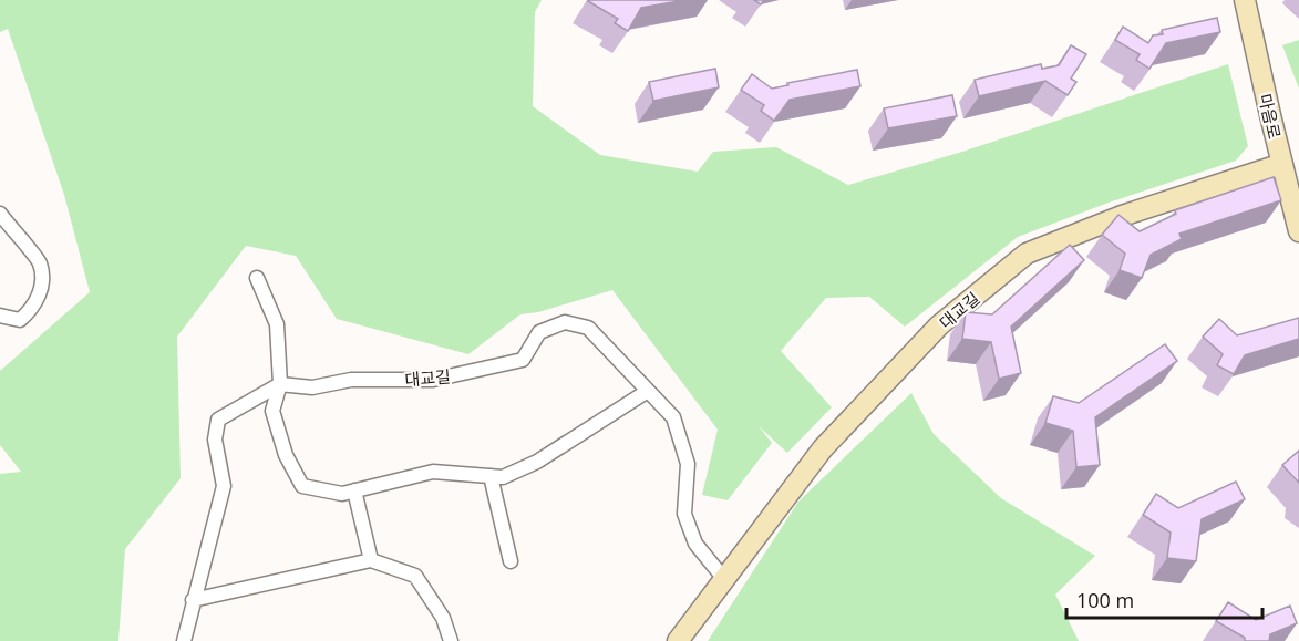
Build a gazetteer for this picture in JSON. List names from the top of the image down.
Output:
{
  "streets": {
    "street": ["마음로", "대교길"]
  },
  "crossings": [
    ["마음로", "대교길"]
  ],
  "scale_bar": "100 m"
}
